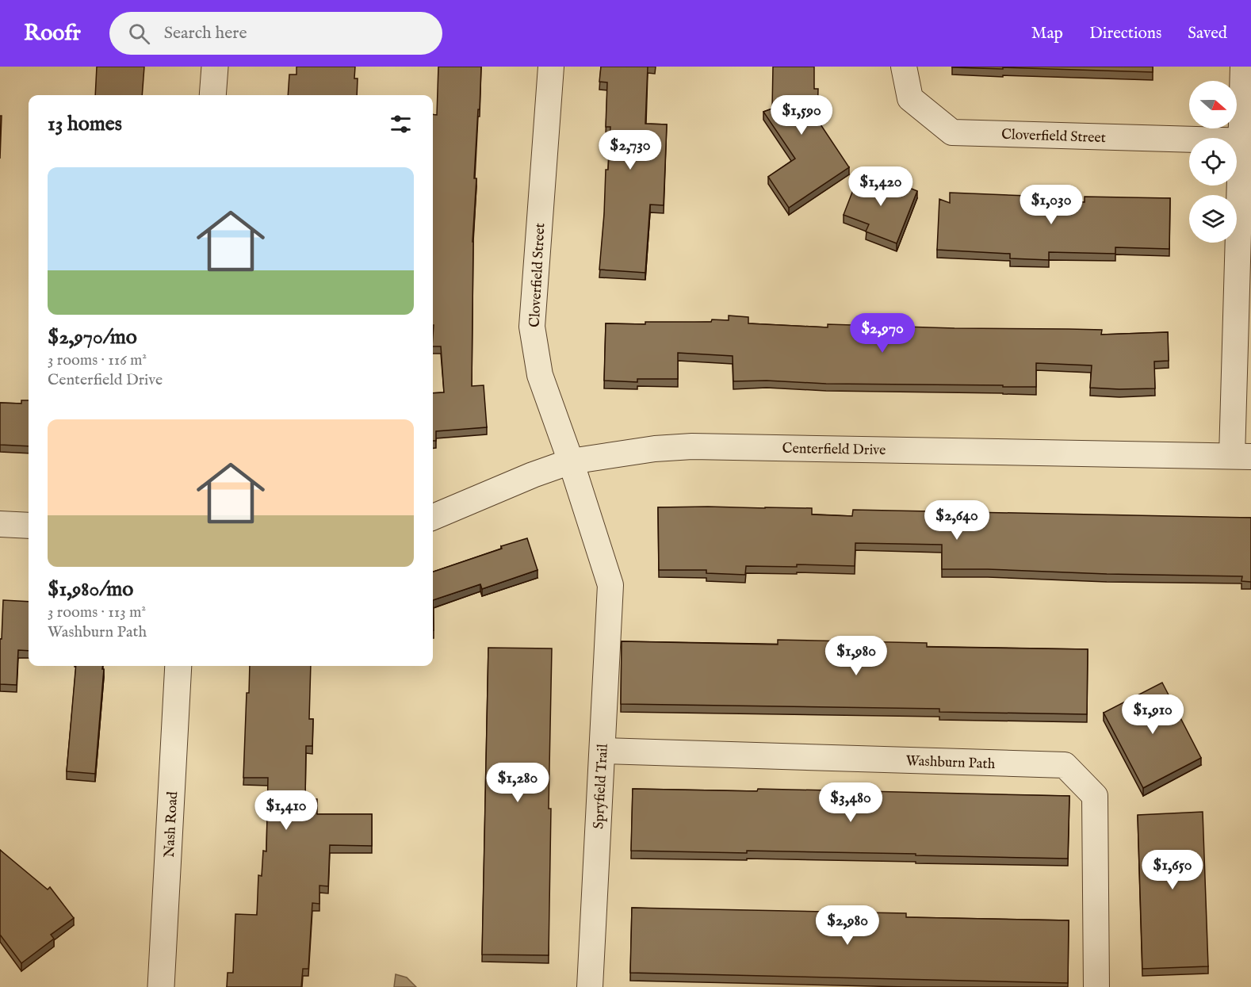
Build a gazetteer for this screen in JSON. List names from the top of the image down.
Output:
{
  "streets": {
    "street": [
      "Cloverfield Street",
      "Centerfield Drive",
      "Washburn Path",
      "Spryfield Trail",
      "Nash Road"
    ]
  },
  "crossings": [
    ["Cloverfield Street", "Centerfield Drive"],
    ["Cloverfield Street", "Spryfield Trail"],
    ["Washburn Path", "Spryfield Trail"]
  ],
  "north": "right",
  "page": {
    "header": "Roofr",
    "search": "Search here",
    "nav": ["Map", "Directions", "Saved"],
    "price": [
      "$1,590",
      "$2,730",
      "$1,420",
      "$1,030",
      "$2,970",
      "$2,640",
      "$1,980",
      "$1,910",
      "$1,280",
      "$3,480",
      "$1,410",
      "$1,650",
      "$2,980"
    ],
    "heading": "13 homes",
    "list": [
      {
        "name": "$2,970/mo",
        "note": "3 rooms · 116 m² · Centerfield Drive"
      },
      {
        "name": "$1,980/mo",
        "note": "3 rooms · 113 m² · Washburn Path"
      }
    ]
  }
}
